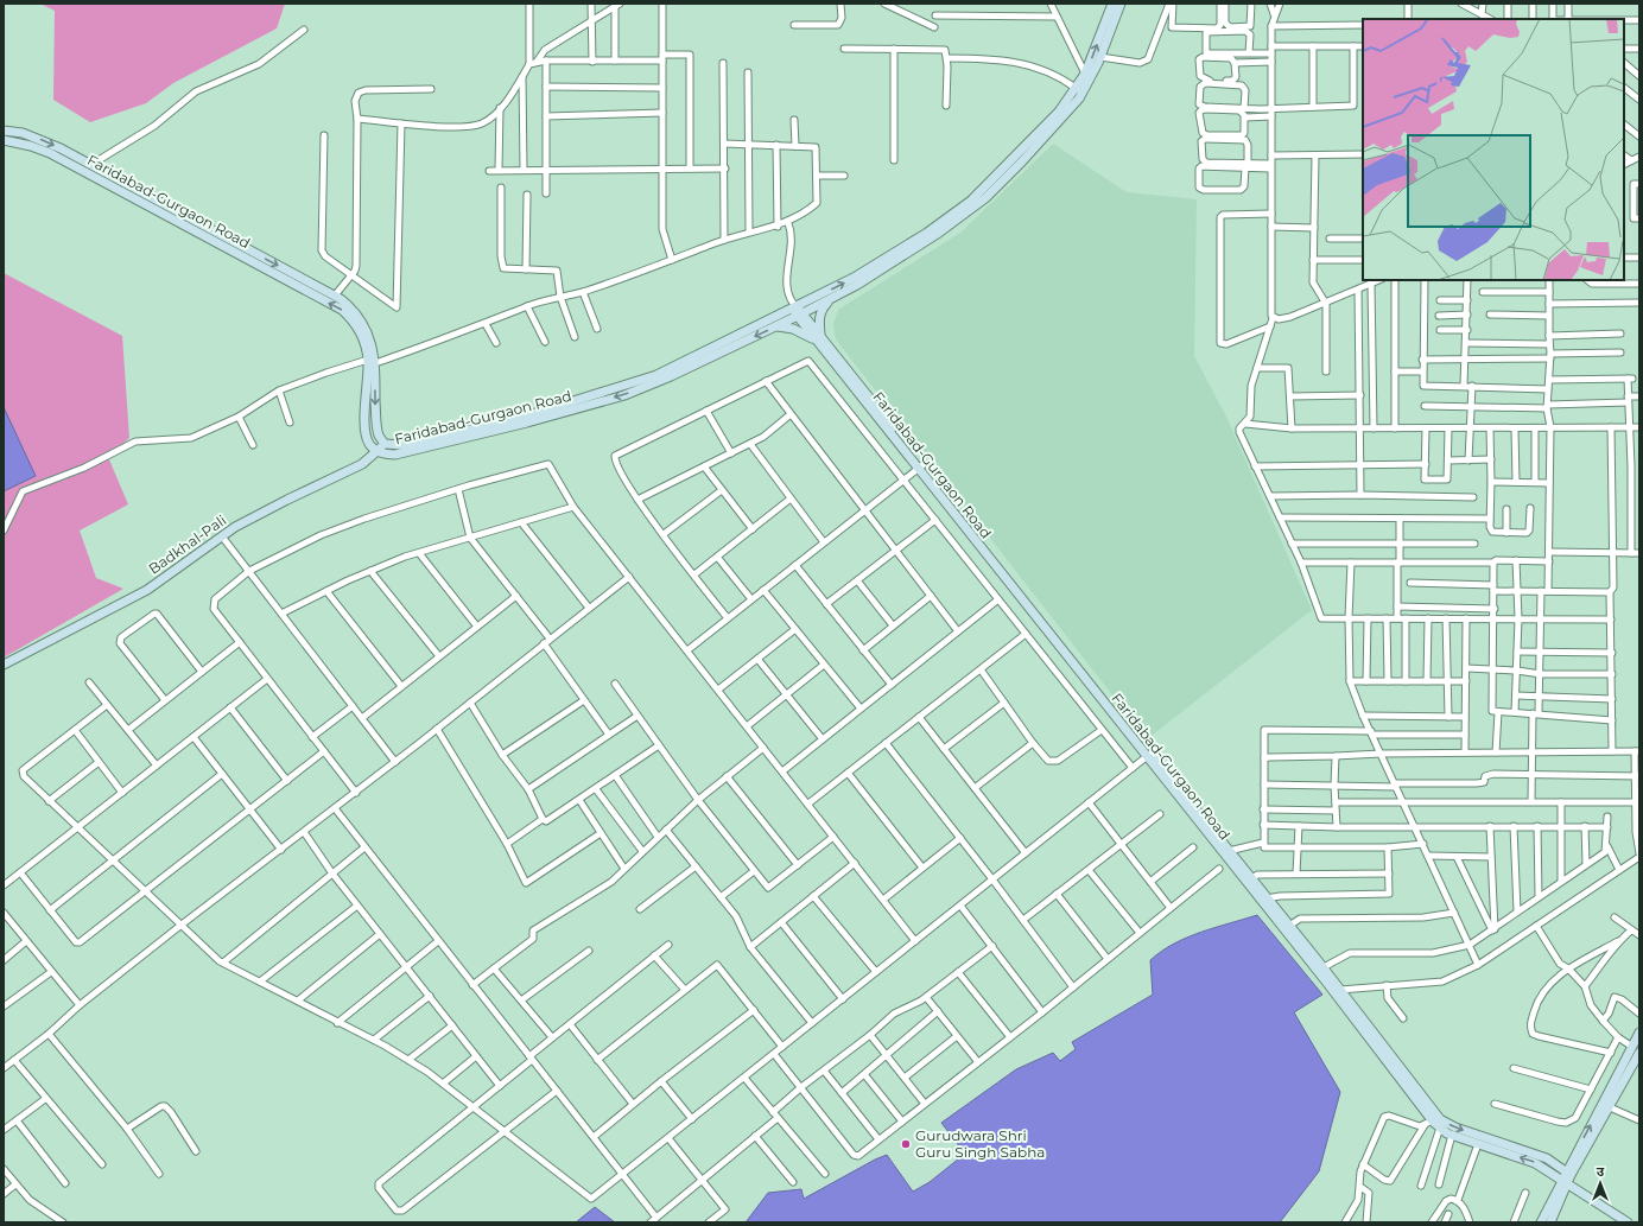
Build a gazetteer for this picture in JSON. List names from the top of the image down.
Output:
{
  "streets": {
    "main road": ["Faridabad-Gurgaon Road", "Badkhal-Pali"]
  },
  "crossings": [
    ["Faridabad-Gurgaon Road", "Badkhal-Pali"]
  ],
  "places": ["Gurudwara Shri Guru Singh Sabha"],
  "north": "top"
}
